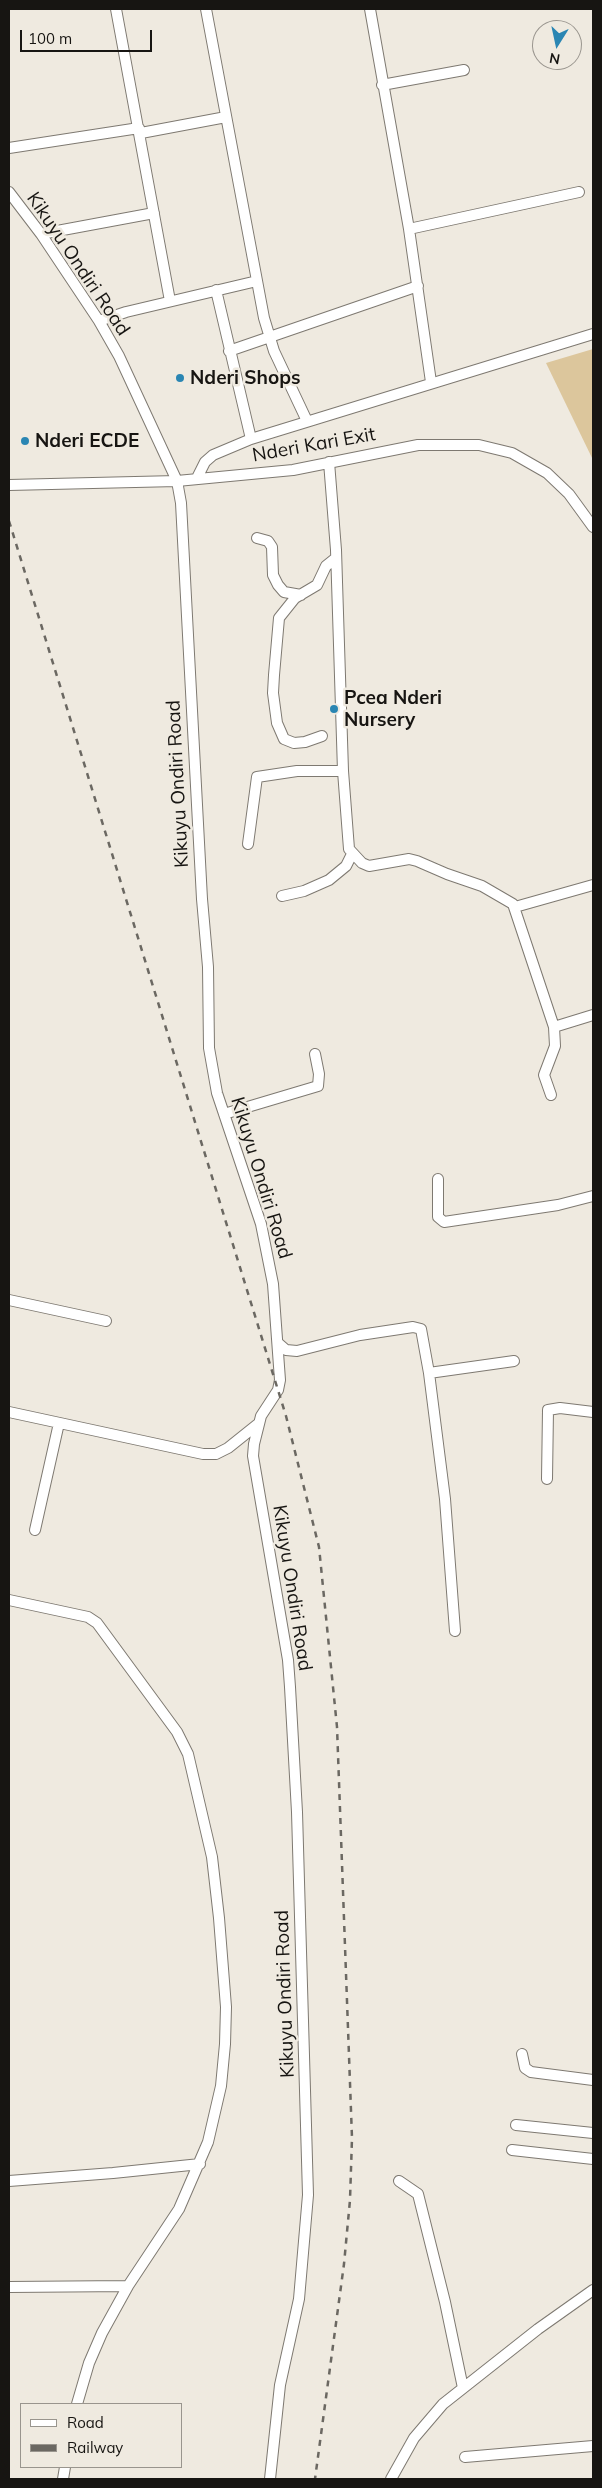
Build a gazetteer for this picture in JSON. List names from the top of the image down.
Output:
{
  "streets": {
    "street": ["Kikuyu Ondiri Road", "Nderi Kari Exit"]
  },
  "crossings": [
    ["Kikuyu Ondiri Road", "Nderi Kari Exit"]
  ],
  "places": ["Nderi Shops", "Nderi ECDE", "Pcea Nderi Nursery"],
  "legend": ["Road", "Railway"],
  "scale_bar": "100 m",
  "north": "bottom"
}
